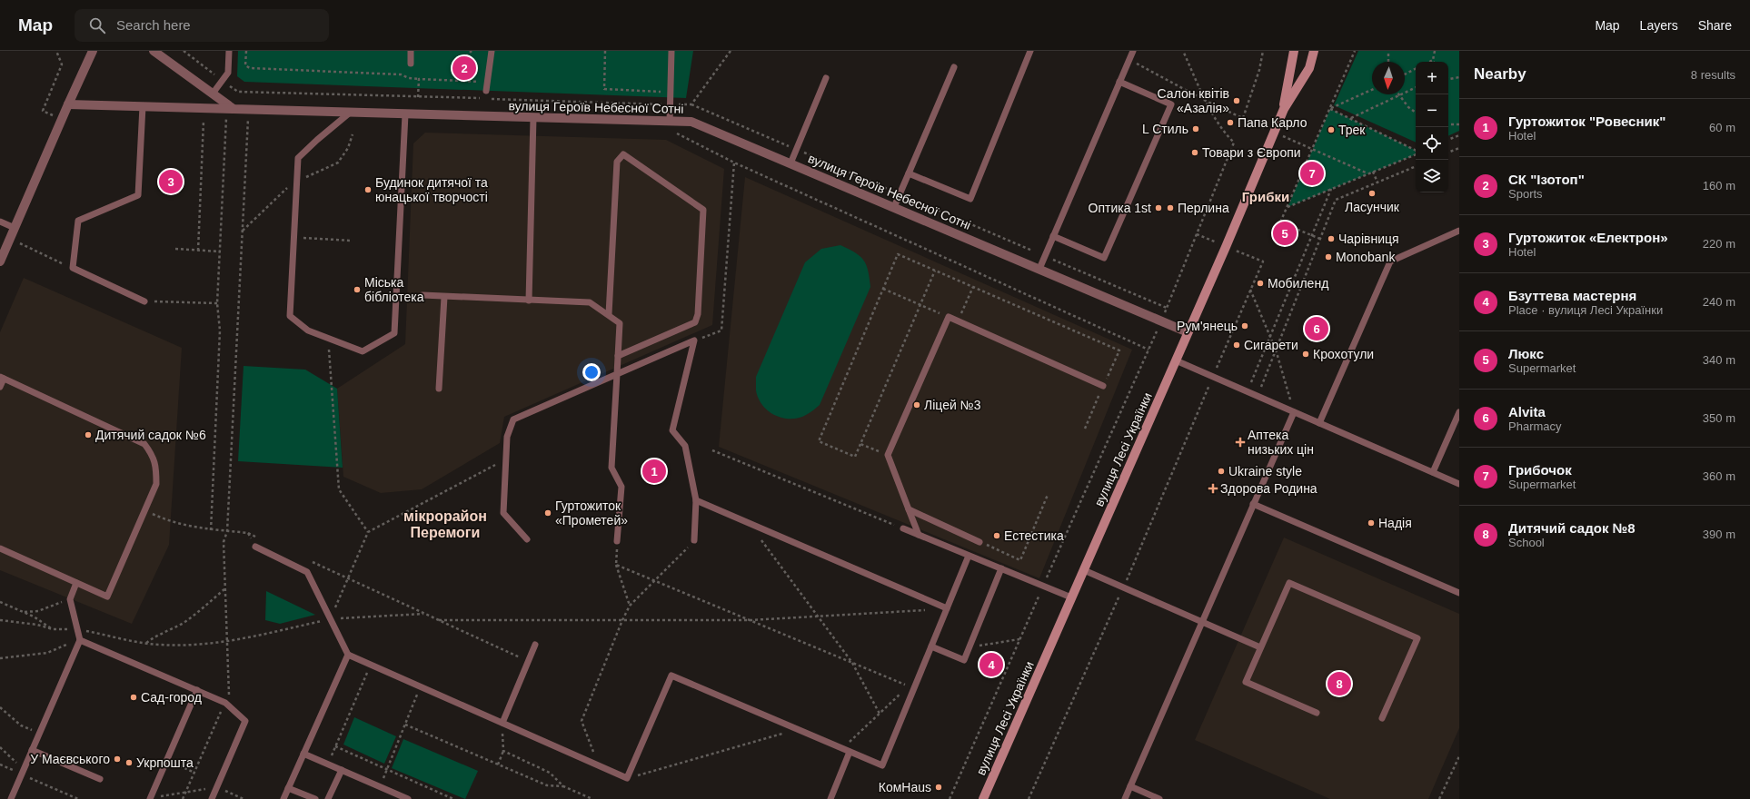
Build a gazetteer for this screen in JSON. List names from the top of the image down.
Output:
{
  "streets": {
    "main road": ["вулиця Лесі Українки"],
    "street": ["вулиця Героїв Небесної Сотні"]
  },
  "crossings": [
    ["вулиця Героїв Небесної Сотні", "вулиця Лесі Українки"]
  ],
  "districts": ["Грибки", "мікрорайон Перемоги"],
  "places": {
    "other": [
      "Салон квітів «Азалія»",
      "Папа Карло",
      "L Стиль",
      "Трек",
      "Товари з Європи",
      "Будинок дитячої та юнацької творчості",
      "Ласунчик",
      "Оптика 1st",
      "Перлина",
      "Чарівниця",
      "Monobank",
      "Мобиленд",
      "Міська бібліотека",
      "Рум'янець",
      "Сигарети",
      "Крохотули",
      "Ліцей №3",
      "Дитячий садок №6",
      "Ukraine style",
      "Гуртожиток «Прометей»",
      "Надія",
      "Естестика",
      "Сад-город",
      "У Маєвського",
      "Укрпошта",
      "КомHaus"
    ],
    "health": ["Аптека низьких цін", "Здорова Родина"]
  },
  "north": "bottom",
  "page": {
    "header": "Map",
    "search": "Search here",
    "nav": ["Map", "Layers", "Share"],
    "heading": ["Nearby", "8 results"],
    "pins": [
      "2",
      "7",
      "3",
      "5",
      "6",
      "1",
      "4",
      "8"
    ],
    "map_buttons": ["+", "−"],
    "list": [
      {
        "mark": "1",
        "name": "Гуртожиток \"Ровесник\"",
        "note": "Hotel",
        "value": "60 m"
      },
      {
        "mark": "2",
        "name": "СК \"Ізотоп\"",
        "note": "Sports",
        "value": "160 m"
      },
      {
        "mark": "3",
        "name": "Гуртожиток «Електрон»",
        "note": "Hotel",
        "value": "220 m"
      },
      {
        "mark": "4",
        "name": "Бзуттева мастерня",
        "note": "Place · вулиця Лесі Українки",
        "value": "240 m"
      },
      {
        "mark": "5",
        "name": "Люкс",
        "note": "Supermarket",
        "value": "340 m"
      },
      {
        "mark": "6",
        "name": "Alvita",
        "note": "Pharmacy",
        "value": "350 m"
      },
      {
        "mark": "7",
        "name": "Грибочок",
        "note": "Supermarket",
        "value": "360 m"
      },
      {
        "mark": "8",
        "name": "Дитячий садок №8",
        "note": "School",
        "value": "390 m"
      }
    ]
  }
}
